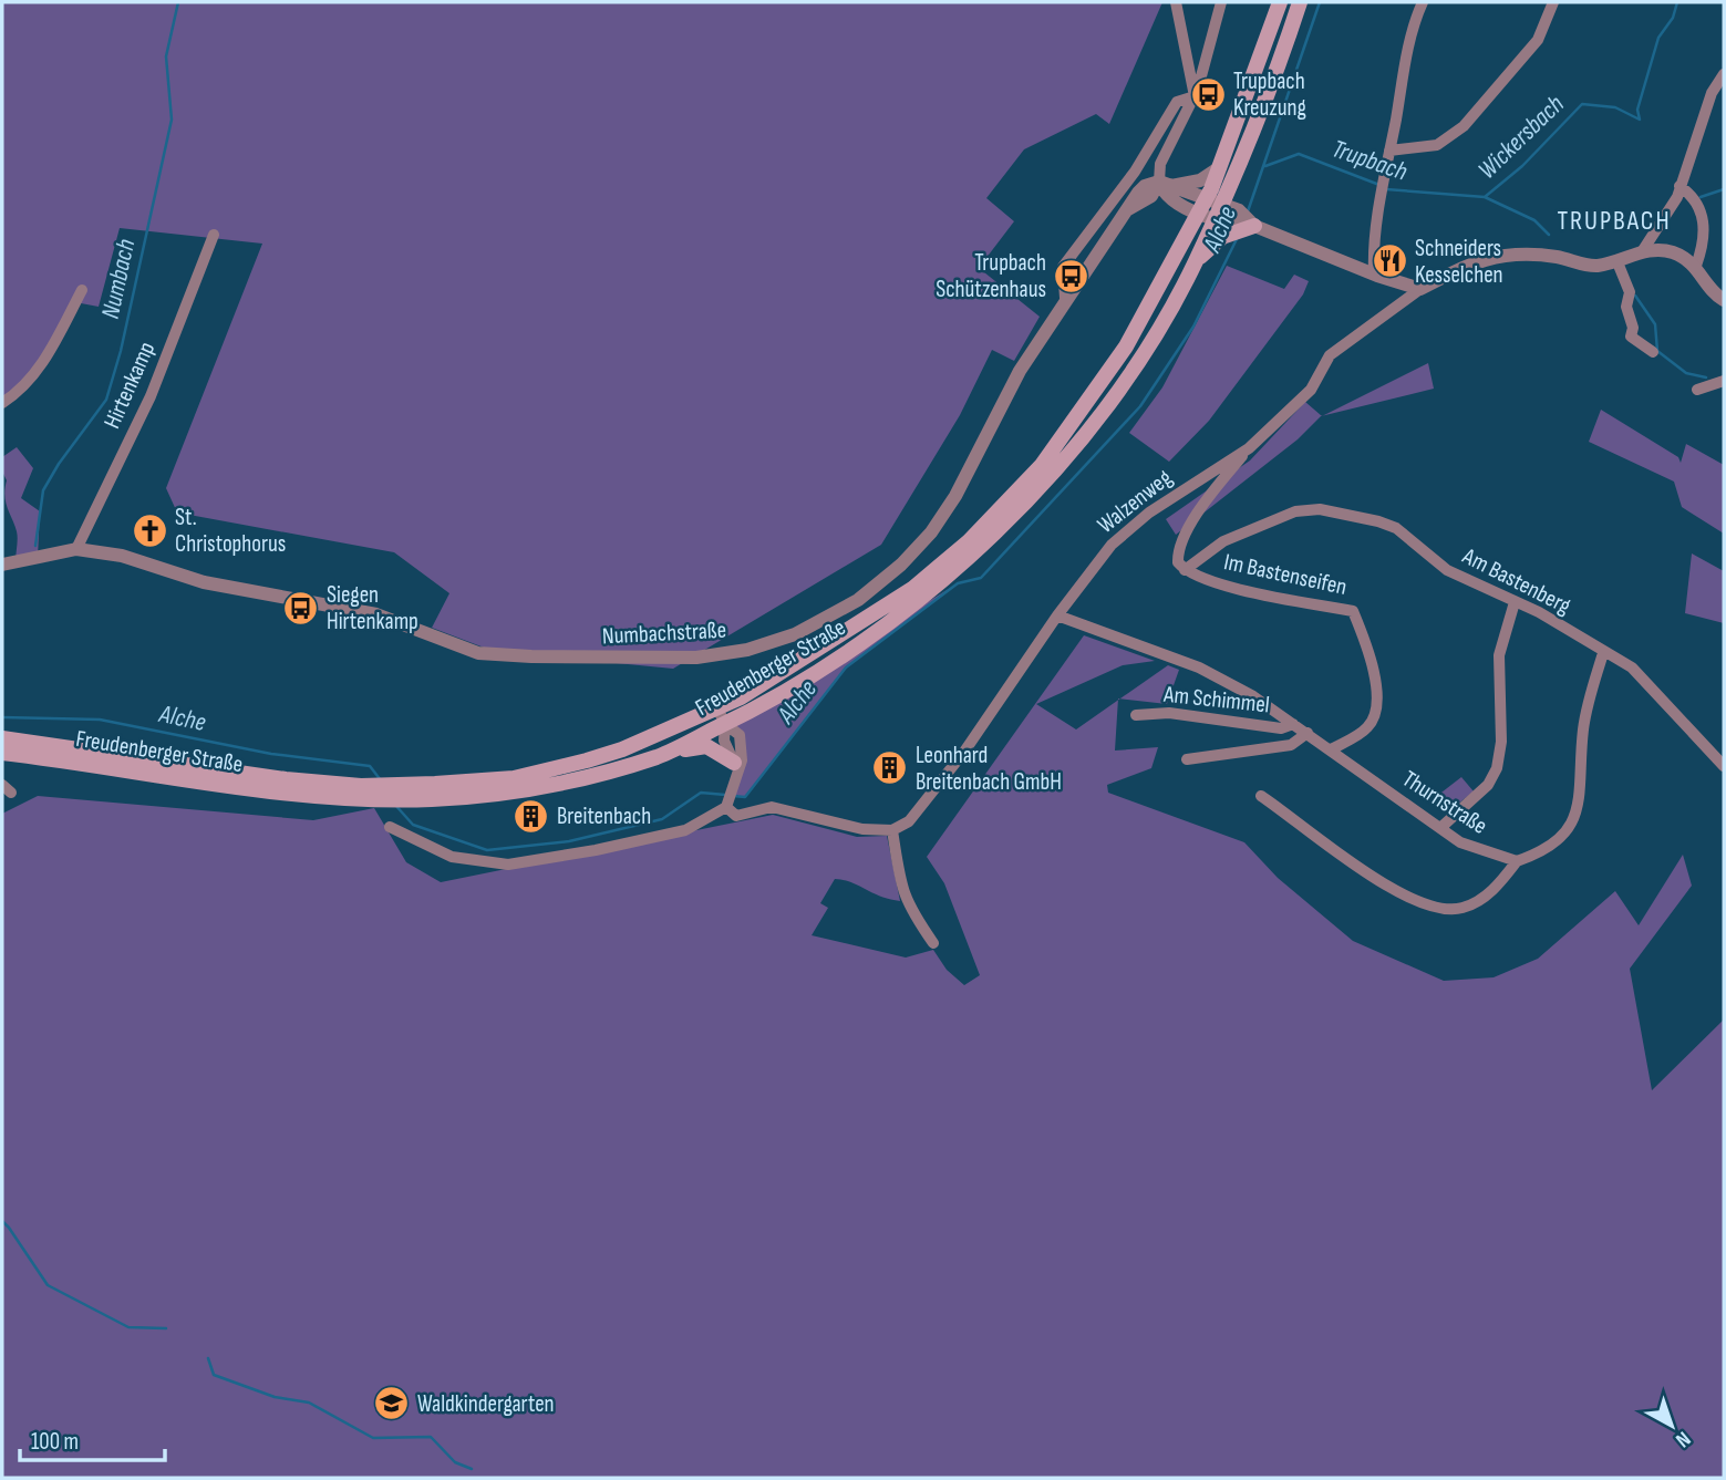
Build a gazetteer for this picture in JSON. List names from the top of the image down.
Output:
{
  "streets": {
    "main road": ["Freudenberger Straße"],
    "street": [
      "Hirtenkamp",
      "Walzenweg",
      "Im Bastenseifen",
      "Am Bastenberg",
      "Numbachstraße",
      "Am Schimmel",
      "Thurnstraße"
    ]
  },
  "crossings": [
    ["Hirtenkamp", "Numbachstraße"],
    ["Walzenweg", "Thurnstraße"],
    ["Im Bastenseifen", "Am Bastenberg"],
    ["Im Bastenseifen", "Thurnstraße"],
    ["Am Schimmel", "Thurnstraße"]
  ],
  "districts": ["TRUPBACH"],
  "water": [
    "Wickersbach",
    "Trupbach",
    "Alche",
    "Numbach"
  ],
  "places": {
    "bus stop": ["Trupbach Kreuzung", "Trupbach Schützenhaus", "Siegen Hirtenkamp"],
    "restaurant": ["Schneiders Kesselchen"],
    "church": ["St. Christophorus"],
    "building": ["Leonhard Breitenbach GmbH", "Breitenbach"],
    "school or university": ["Waldkindergarten"]
  },
  "scale_bar": "100 m",
  "north": "bottom right"
}
